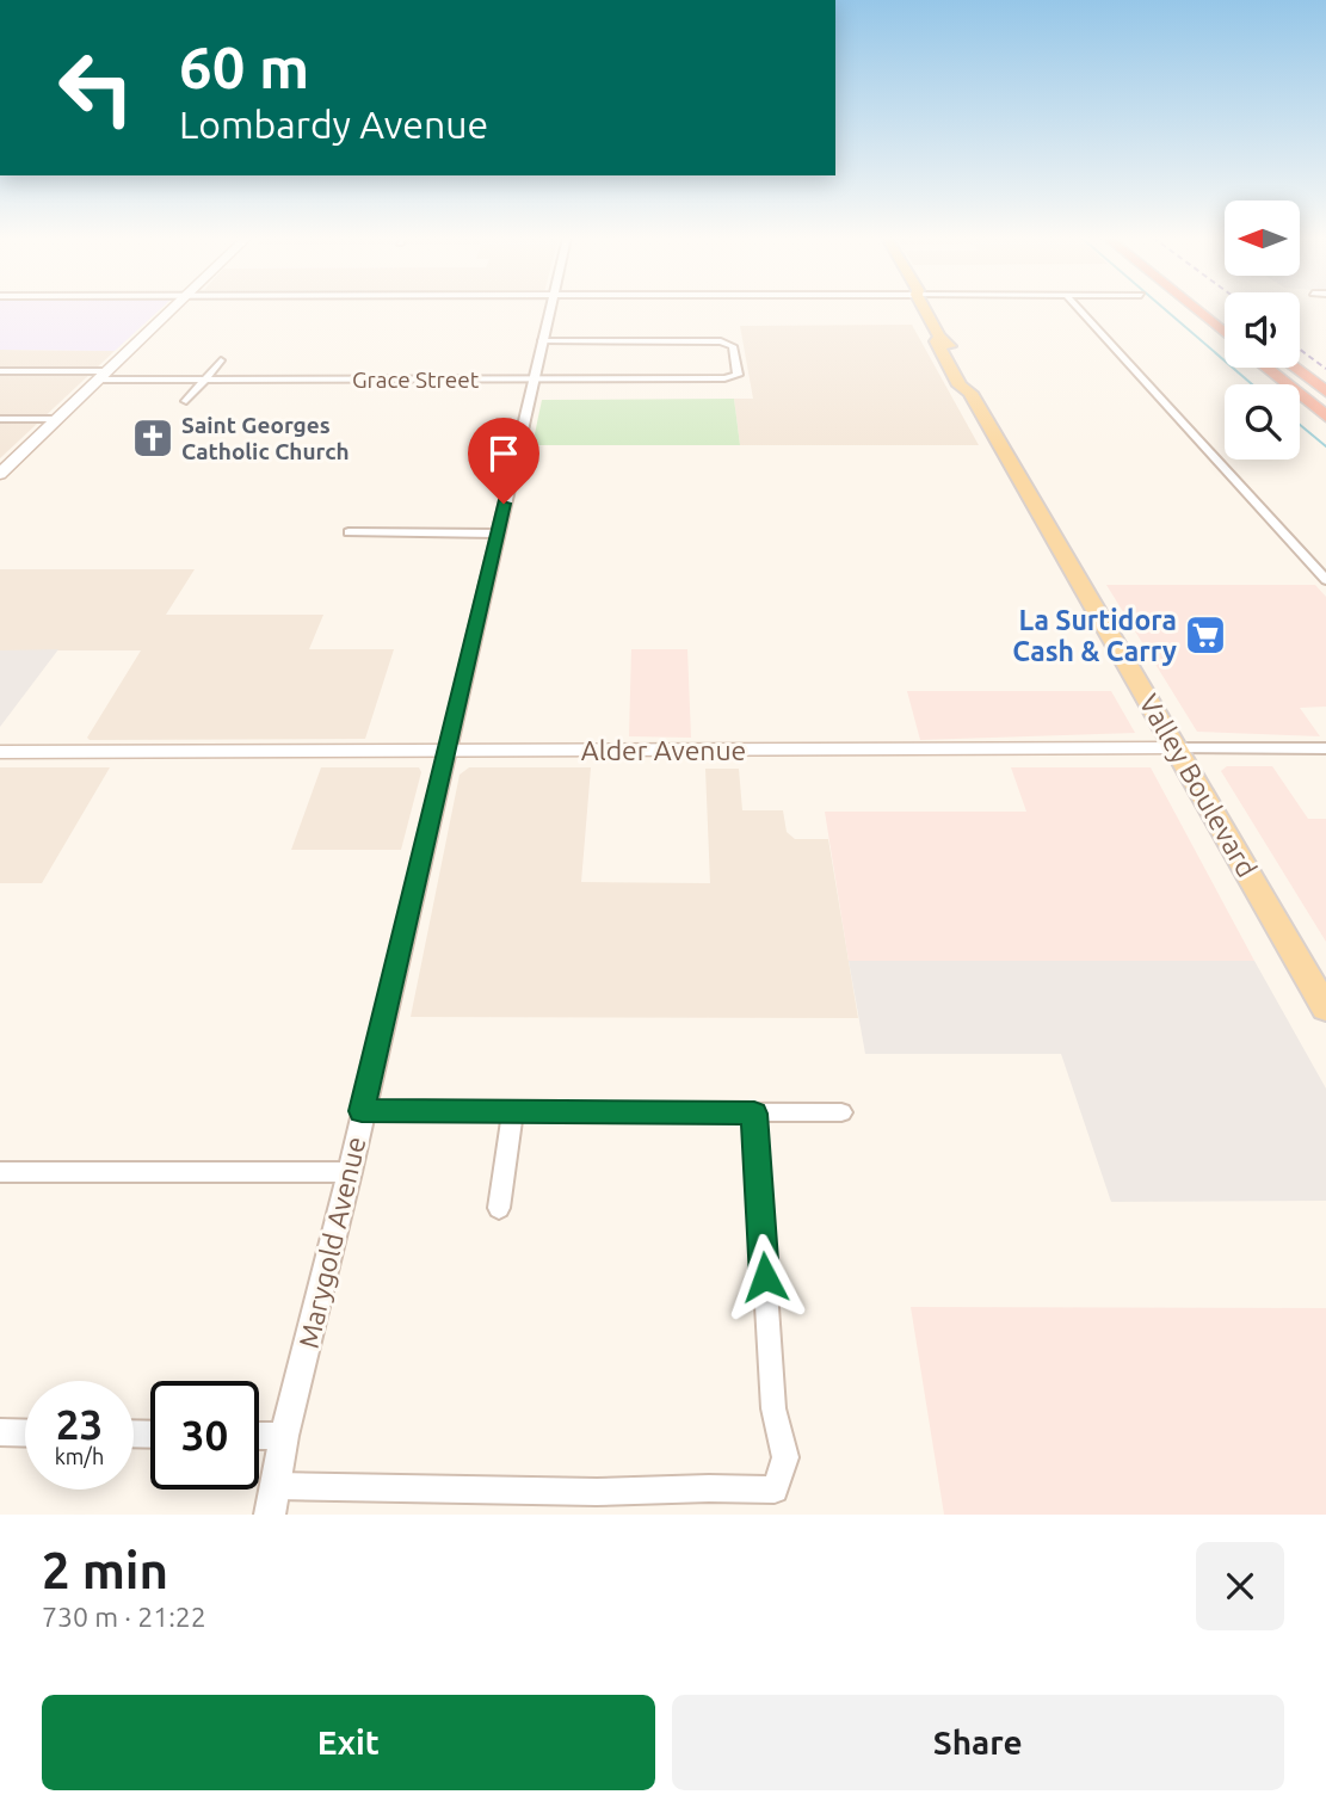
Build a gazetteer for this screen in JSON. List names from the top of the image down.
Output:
{
  "streets": {
    "main road": ["Alder Avenue", "Valley Boulevard"],
    "street": ["Grace Street", "Marygold Avenue"]
  },
  "crossings": [
    ["Grace Street", "Marygold Avenue"],
    ["Alder Avenue", "Valley Boulevard"],
    ["Alder Avenue", "Marygold Avenue"]
  ],
  "places": {
    "church": ["Saint Georges Catholic Church"],
    "supermarket": ["La Surtidora Cash & Carry"]
  },
  "north": "left",
  "page": {
    "turn": ["60 m", "Lombardy Avenue"],
    "speed": "23 km/h",
    "limit": "30",
    "heading": ["2 min", "730 m · 21:22"],
    "buttons": ["Exit", "Share"]
  }
}
